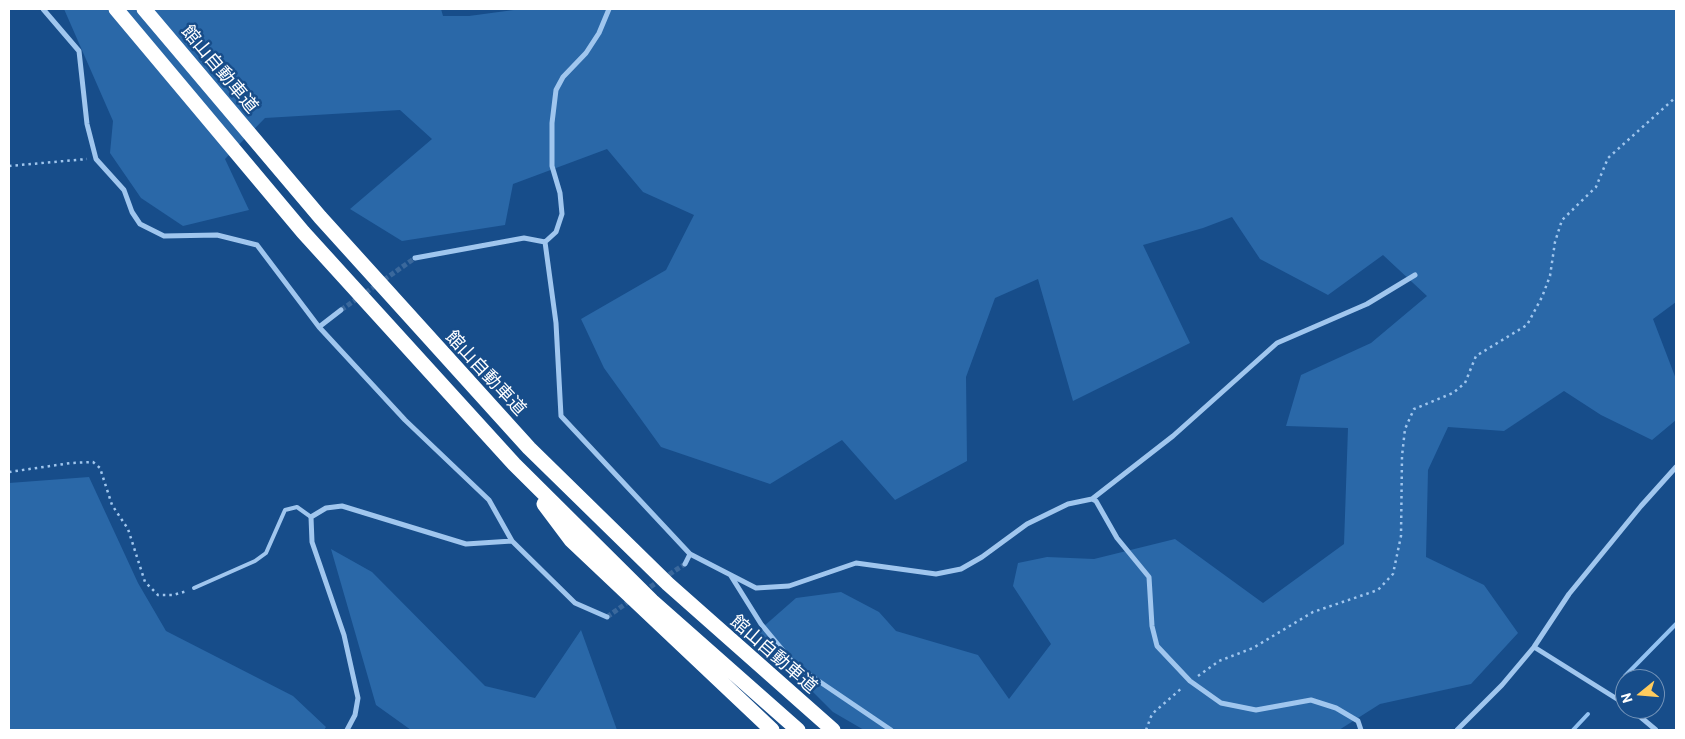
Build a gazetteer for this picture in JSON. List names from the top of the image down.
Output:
{
  "streets": {
    "highway": ["館山自動車道"]
  },
  "north": "left"
}
